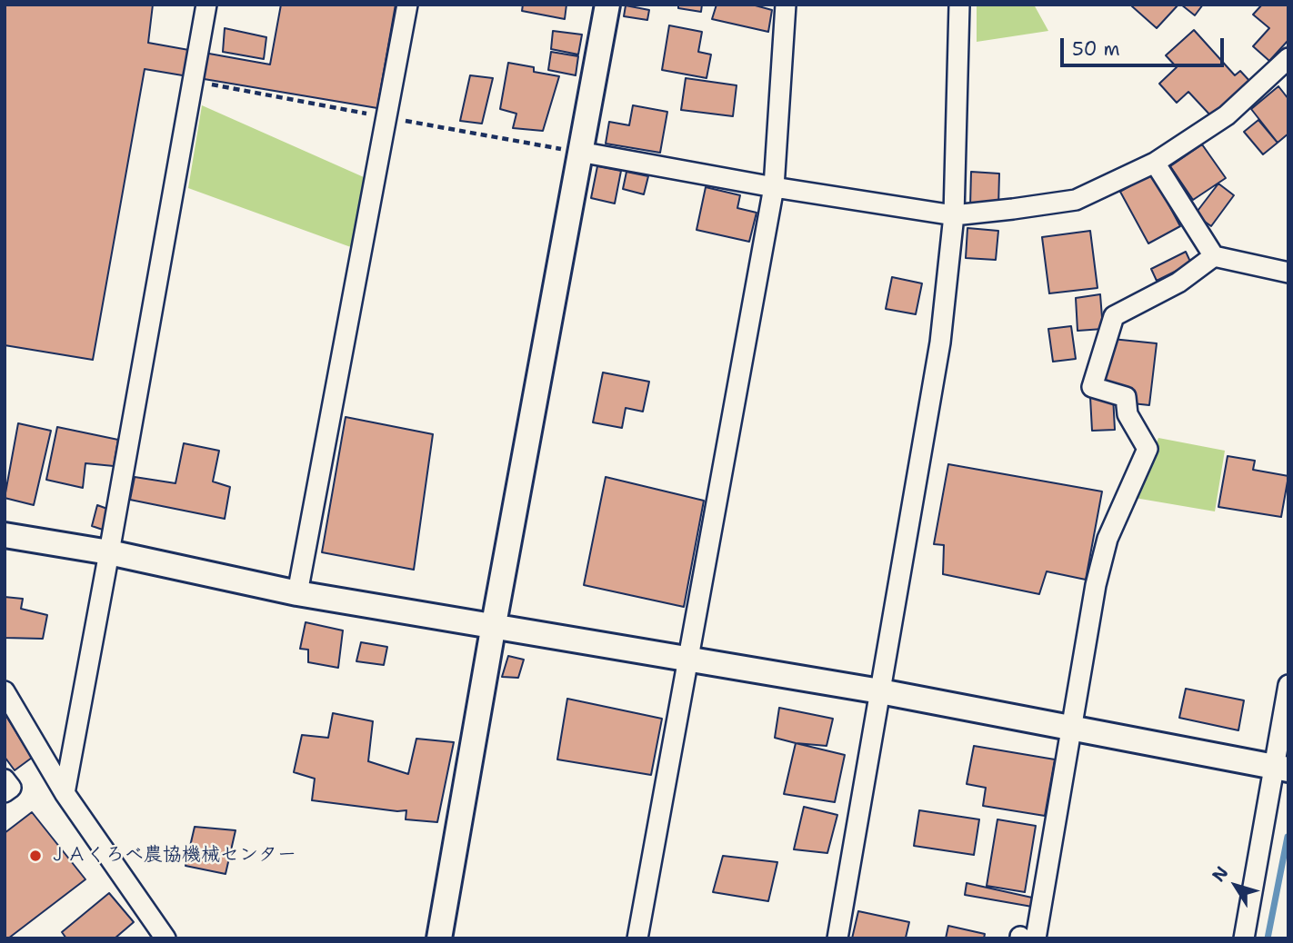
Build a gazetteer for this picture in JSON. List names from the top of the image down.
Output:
{
  "places": ["ＪＡくろべ農協機械センター"],
  "scale_bar": "50 m",
  "north": "top left"
}
